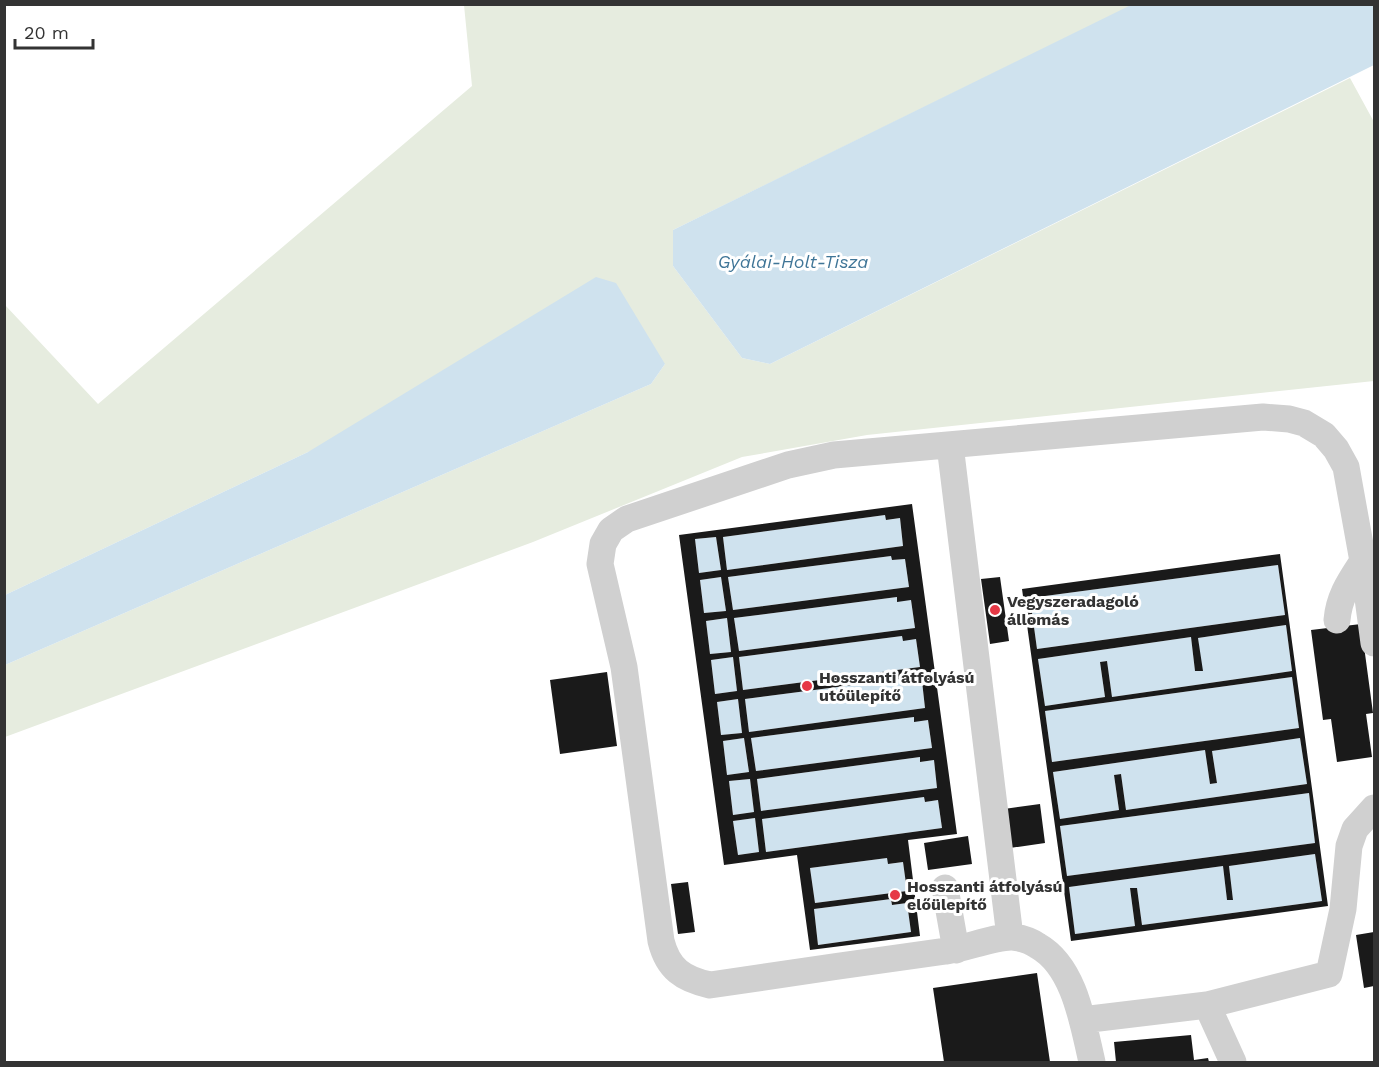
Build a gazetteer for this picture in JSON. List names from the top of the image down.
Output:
{
  "water": ["Gyálai-Holt-Tisza"],
  "places": ["Vegyszeradagoló állomás", "Hosszanti átfolyású utóülepítő", "Hosszanti átfolyású előülepítő"],
  "scale_bar": "20 m"
}
